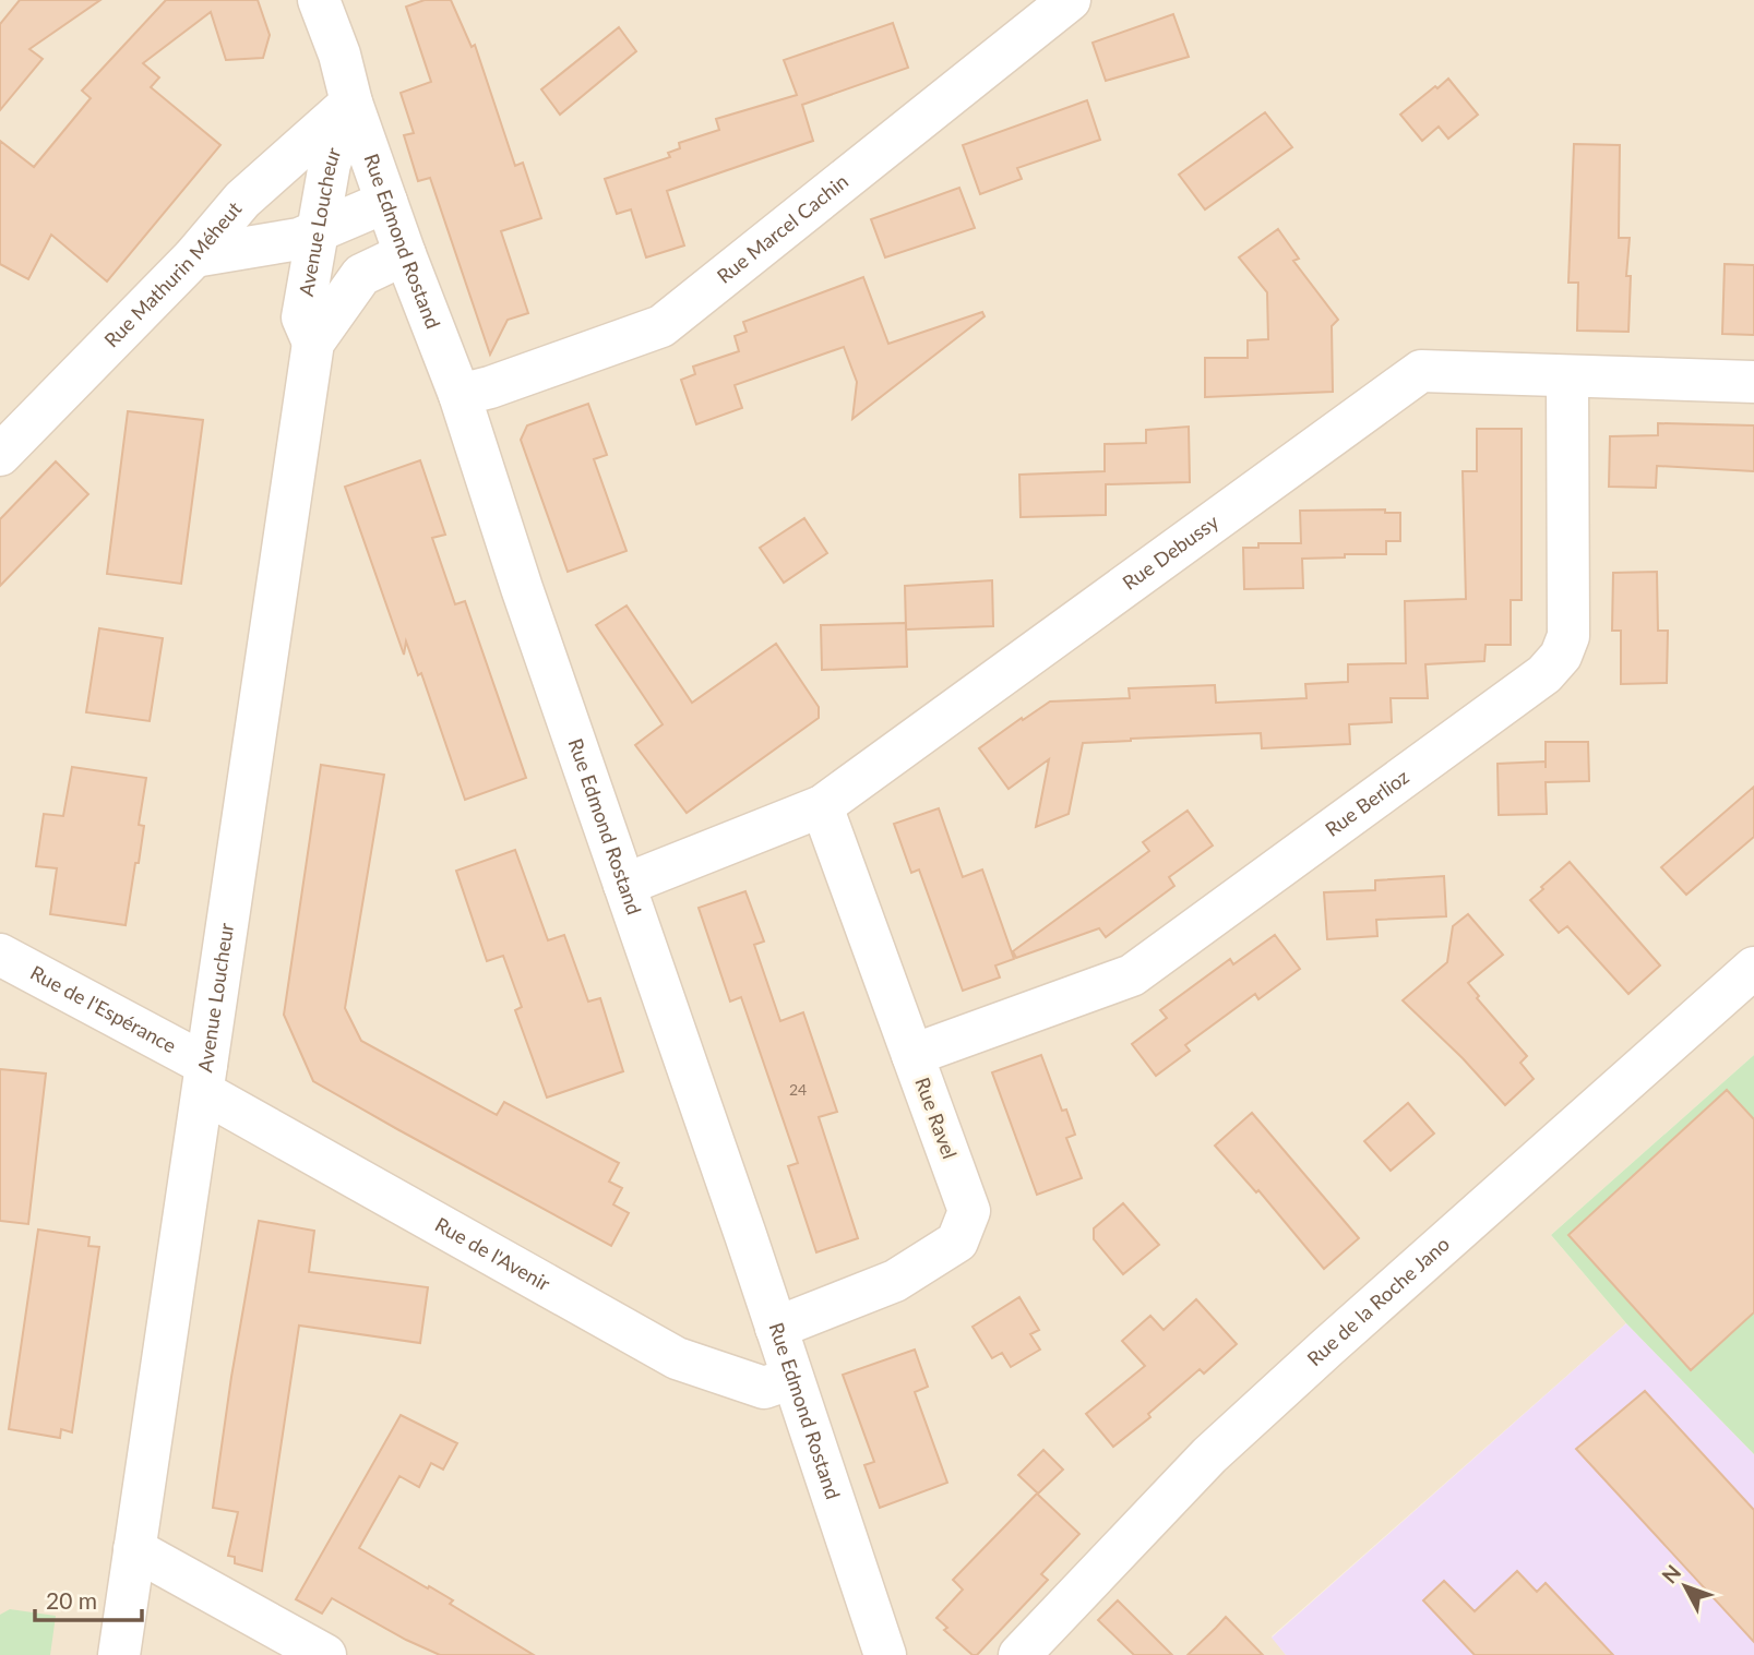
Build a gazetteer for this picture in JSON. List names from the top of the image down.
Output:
{
  "streets": {
    "street": [
      "Avenue Loucheur",
      "Rue Marcel Cachin",
      "Rue Edmond Rostand",
      "Rue Mathurin Méheut",
      "Rue Debussy",
      "Rue Berlioz",
      "Rue de l'Espérance",
      "Rue Ravel",
      "Rue de l'Avenir",
      "Rue de la Roche Jano"
    ]
  },
  "crossings": [
    ["Avenue Loucheur", "Rue Edmond Rostand"],
    ["Avenue Loucheur", "Rue Mathurin Méheut"],
    ["Avenue Loucheur", "Rue de l'Espérance"],
    ["Avenue Loucheur", "Rue de l'Avenir"],
    ["Rue Marcel Cachin", "Rue Edmond Rostand"],
    ["Rue Edmond Rostand", "Rue Mathurin Méheut"],
    ["Rue Edmond Rostand", "Rue Debussy"],
    ["Rue Edmond Rostand", "Rue Ravel"],
    ["Rue Edmond Rostand", "Rue de l'Avenir"],
    ["Rue Debussy", "Rue Berlioz"],
    ["Rue Debussy", "Rue Ravel"],
    ["Rue Berlioz", "Rue Ravel"],
    ["Rue de l'Espérance", "Rue de l'Avenir"]
  ],
  "house_numbers": ["24"],
  "scale_bar": "20 m",
  "north": "top left"
}
